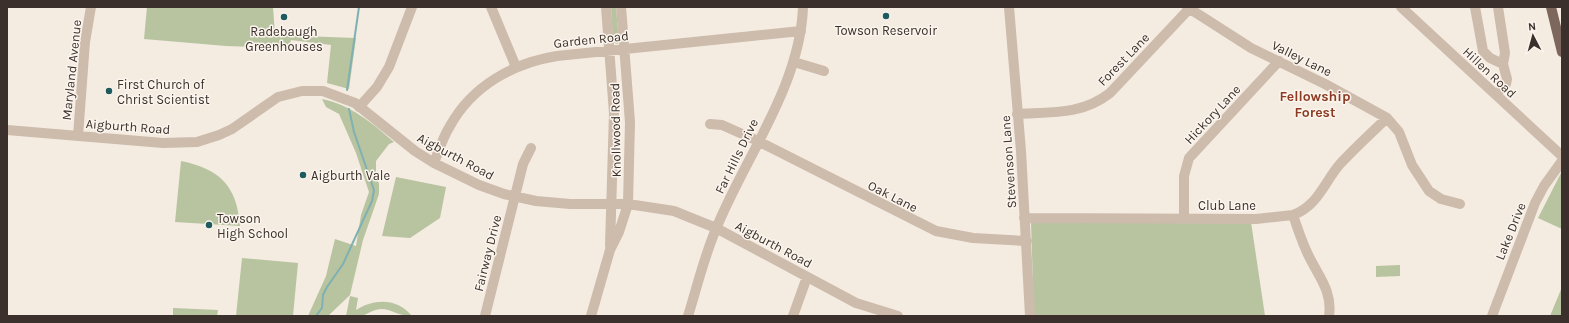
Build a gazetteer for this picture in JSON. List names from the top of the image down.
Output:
{
  "streets": {
    "street": [
      "Garden Road",
      "Valley Lane",
      "Forest Lane",
      "Maryland Avenue",
      "Hillen Road",
      "Hickory Lane",
      "Aigburth Road",
      "Knollwood Road",
      "Far Hills Drive",
      "Stevenson Lane",
      "Oak Lane",
      "Club Lane",
      "Lake Drive",
      "Fairway Drive"
    ]
  },
  "crossings": [
    ["Garden Road", "Aigburth Road"],
    ["Garden Road", "Knollwood Road"],
    ["Garden Road", "Far Hills Drive"],
    ["Valley Lane", "Forest Lane"],
    ["Valley Lane", "Hickory Lane"],
    ["Valley Lane", "Club Lane"],
    ["Forest Lane", "Stevenson Lane"],
    ["Maryland Avenue", "Aigburth Road"],
    ["Hickory Lane", "Club Lane"],
    ["Aigburth Road", "Knollwood Road"],
    ["Aigburth Road", "Far Hills Drive"],
    ["Aigburth Road", "Fairway Drive"],
    ["Far Hills Drive", "Oak Lane"],
    ["Stevenson Lane", "Oak Lane"],
    ["Stevenson Lane", "Club Lane"]
  ],
  "districts": ["Fellowship Forest"],
  "places": [
    "Towson Reservoir",
    "Radebaugh Greenhouses",
    "First Church of Christ Scientist",
    "Aigburth Vale",
    "Towson High School"
  ],
  "north": "top"
}
